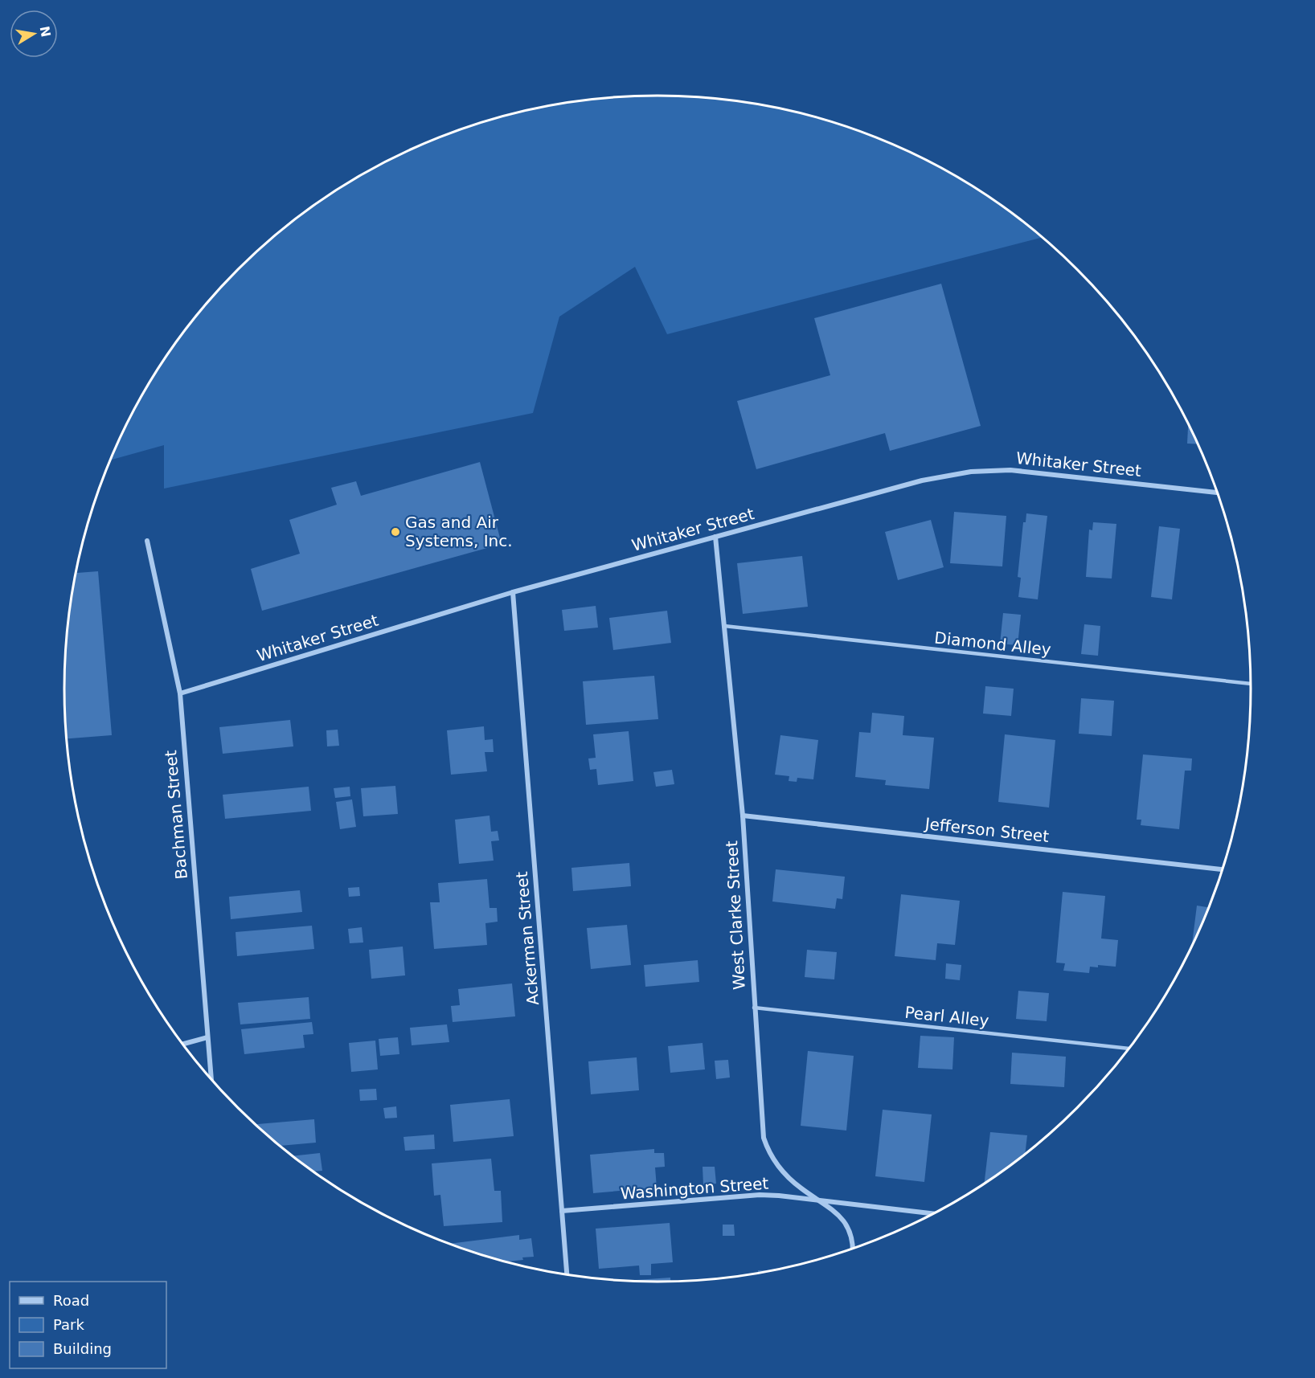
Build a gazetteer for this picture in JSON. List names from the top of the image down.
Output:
{
  "streets": {
    "street": [
      "Whitaker Street",
      "Bachman Street",
      "Jefferson Street",
      "West Clarke Street",
      "Ackerman Street",
      "Washington Street"
    ],
    "lane": ["Diamond Alley", "Pearl Alley"]
  },
  "crossings": [
    ["Whitaker Street", "Bachman Street"],
    ["Whitaker Street", "West Clarke Street"],
    ["Whitaker Street", "Ackerman Street"],
    ["Diamond Alley", "West Clarke Street"],
    ["Jefferson Street", "West Clarke Street"],
    ["West Clarke Street", "Pearl Alley"],
    ["West Clarke Street", "Washington Street"],
    ["Ackerman Street", "Washington Street"]
  ],
  "places": ["Gas and Air Systems, Inc."],
  "legend": ["Road", "Park", "Building"],
  "north": "right"
}
